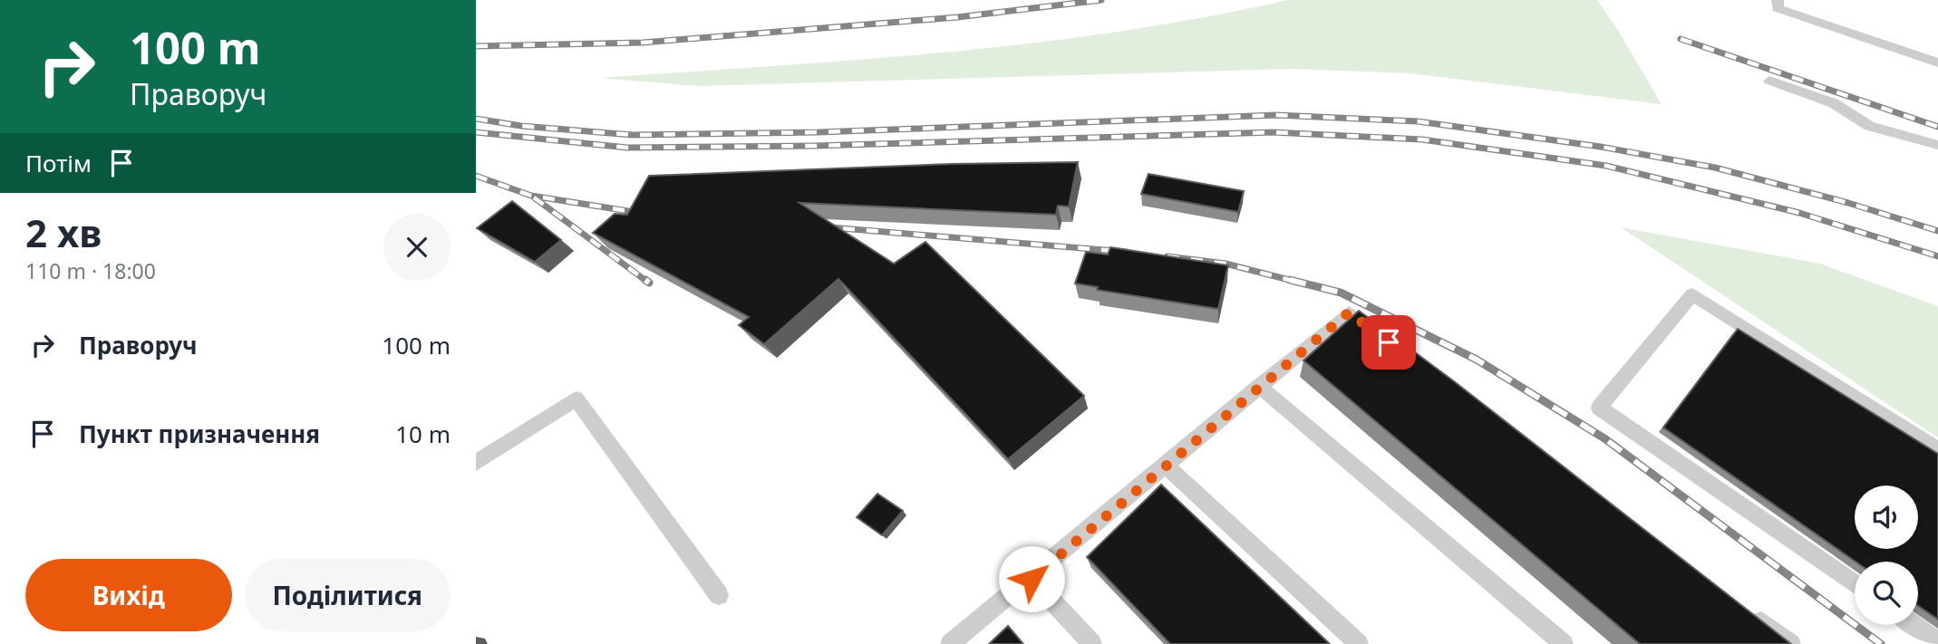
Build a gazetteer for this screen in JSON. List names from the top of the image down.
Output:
{
  "page": {
    "turn": ["100 m", "Праворуч"],
    "then": "Потім",
    "heading": ["2 хв", "110 m · 18:00"],
    "list": [
      {
        "name": "Праворуч",
        "value": "100 m"
      },
      {
        "name": "Пункт призначення",
        "value": "10 m"
      }
    ],
    "buttons": ["Вихід", "Поділитися"]
  }
}
